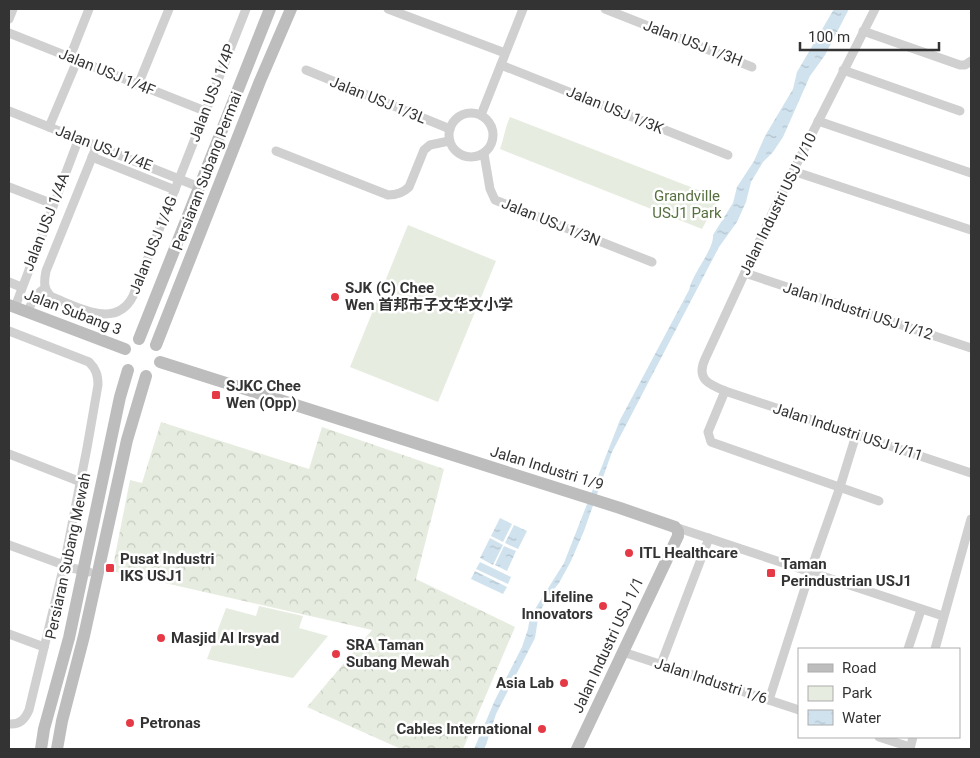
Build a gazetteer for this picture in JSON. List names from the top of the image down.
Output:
{
  "streets": {
    "main road": [
      "Persiaran Subang Permai",
      "Jalan Subang 3",
      "Jalan Industri 1/9",
      "Persiaran Subang Mewah",
      "Jalan Industri USJ 1/1"
    ],
    "street": [
      "Jalan USJ 1/3H",
      "Jalan USJ 1/4F",
      "Jalan USJ 1/4P",
      "Jalan USJ 1/3L",
      "Jalan USJ 1/3K",
      "Jalan USJ 1/4E",
      "Jalan Industri USJ 1/10",
      "Jalan USJ 1/4A",
      "Jalan USJ 1/3N",
      "Jalan USJ 1/4G",
      "Jalan Industri USJ 1/12",
      "Jalan Industri USJ 1/11",
      "Jalan Industri 1/6"
    ]
  },
  "crossings": [
    ["Jalan USJ 1/4F", "Jalan USJ 1/4P"],
    ["Jalan USJ 1/4P", "Jalan USJ 1/4E"],
    ["Jalan USJ 1/4P", "Jalan USJ 1/4G"],
    ["Jalan USJ 1/3L", "Jalan USJ 1/3N"],
    ["Jalan USJ 1/4E", "Persiaran Subang Permai"],
    ["Jalan USJ 1/4E", "Jalan USJ 1/4A"],
    ["Jalan USJ 1/4E", "Jalan USJ 1/4G"],
    ["Persiaran Subang Permai", "Jalan Subang 3"],
    ["Persiaran Subang Permai", "Jalan Industri 1/9"],
    ["Persiaran Subang Permai", "Persiaran Subang Mewah"],
    ["Jalan Industri USJ 1/10", "Jalan Industri USJ 1/12"],
    ["Jalan Industri USJ 1/10", "Jalan Industri USJ 1/11"],
    ["Jalan USJ 1/4A", "Jalan Subang 3"],
    ["Jalan Subang 3", "Jalan Industri 1/9"],
    ["Jalan Subang 3", "Persiaran Subang Mewah"],
    ["Jalan Industri 1/9", "Persiaran Subang Mewah"],
    ["Jalan Industri 1/9", "Jalan Industri USJ 1/1"],
    ["Jalan Industri USJ 1/1", "Jalan Industri 1/6"]
  ],
  "parks": ["Grandville USJ1 Park"],
  "places": {
    "other": [
      "SJK (C) Chee Wen 首邦市子文华文小学",
      "ITL Healthcare",
      "Lifeline Innovators",
      "Masjid Al Irsyad",
      "SRA Taman Subang Mewah",
      "Asia Lab",
      "Petronas",
      "Cables International"
    ],
    "transit": ["SJKC Chee Wen (Opp)", "Pusat Industri IKS USJ1", "Taman Perindustrian USJ1"]
  },
  "legend": ["Road", "Park", "Water"],
  "scale_bar": "100 m"
}
